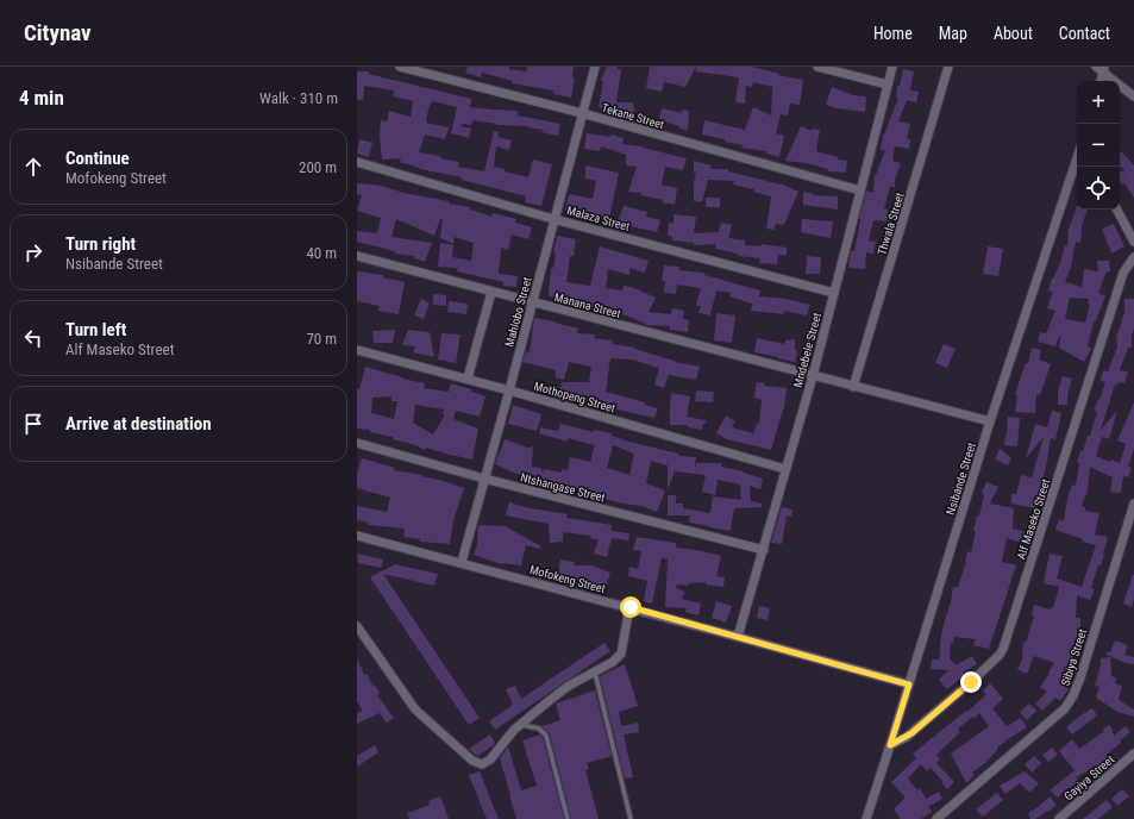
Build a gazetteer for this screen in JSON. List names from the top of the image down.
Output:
{
  "streets": {
    "street": [
      "Tekane Street",
      "Malaza Street",
      "Thwala Street",
      "Manana Street",
      "Mahlobo Street",
      "Mndebele Street",
      "Mothopeng Street",
      "Nsibande Street",
      "Ntshangase Street",
      "Alf Maseko Street",
      "Mofokeng Street",
      "Sibiya Street",
      "Gayiya Street"
    ]
  },
  "crossings": [
    ["Tekane Street", "Mahlobo Street"],
    ["Tekane Street", "Mndebele Street"],
    ["Malaza Street", "Mahlobo Street"],
    ["Malaza Street", "Mndebele Street"],
    ["Thwala Street", "Manana Street"],
    ["Manana Street", "Mahlobo Street"],
    ["Manana Street", "Mndebele Street"],
    ["Manana Street", "Nsibande Street"],
    ["Mahlobo Street", "Mothopeng Street"],
    ["Mahlobo Street", "Ntshangase Street"],
    ["Mahlobo Street", "Mofokeng Street"],
    ["Mndebele Street", "Mothopeng Street"],
    ["Mndebele Street", "Ntshangase Street"],
    ["Mndebele Street", "Mofokeng Street"],
    ["Nsibande Street", "Alf Maseko Street"],
    ["Nsibande Street", "Mofokeng Street"]
  ],
  "page": {
    "header": "Citynav",
    "nav": [
      "Home",
      "Map",
      "About",
      "Contact"
    ],
    "heading": ["4 min", "Walk · 310 m"],
    "map_buttons": ["+", "−"],
    "list": [
      ["Continue", "Mofokeng Street", "200 m"],
      ["Turn right", "Nsibande Street", "40 m"],
      ["Turn left", "Alf Maseko Street", "70 m"],
      "Arrive at destination"
    ]
  }
}
